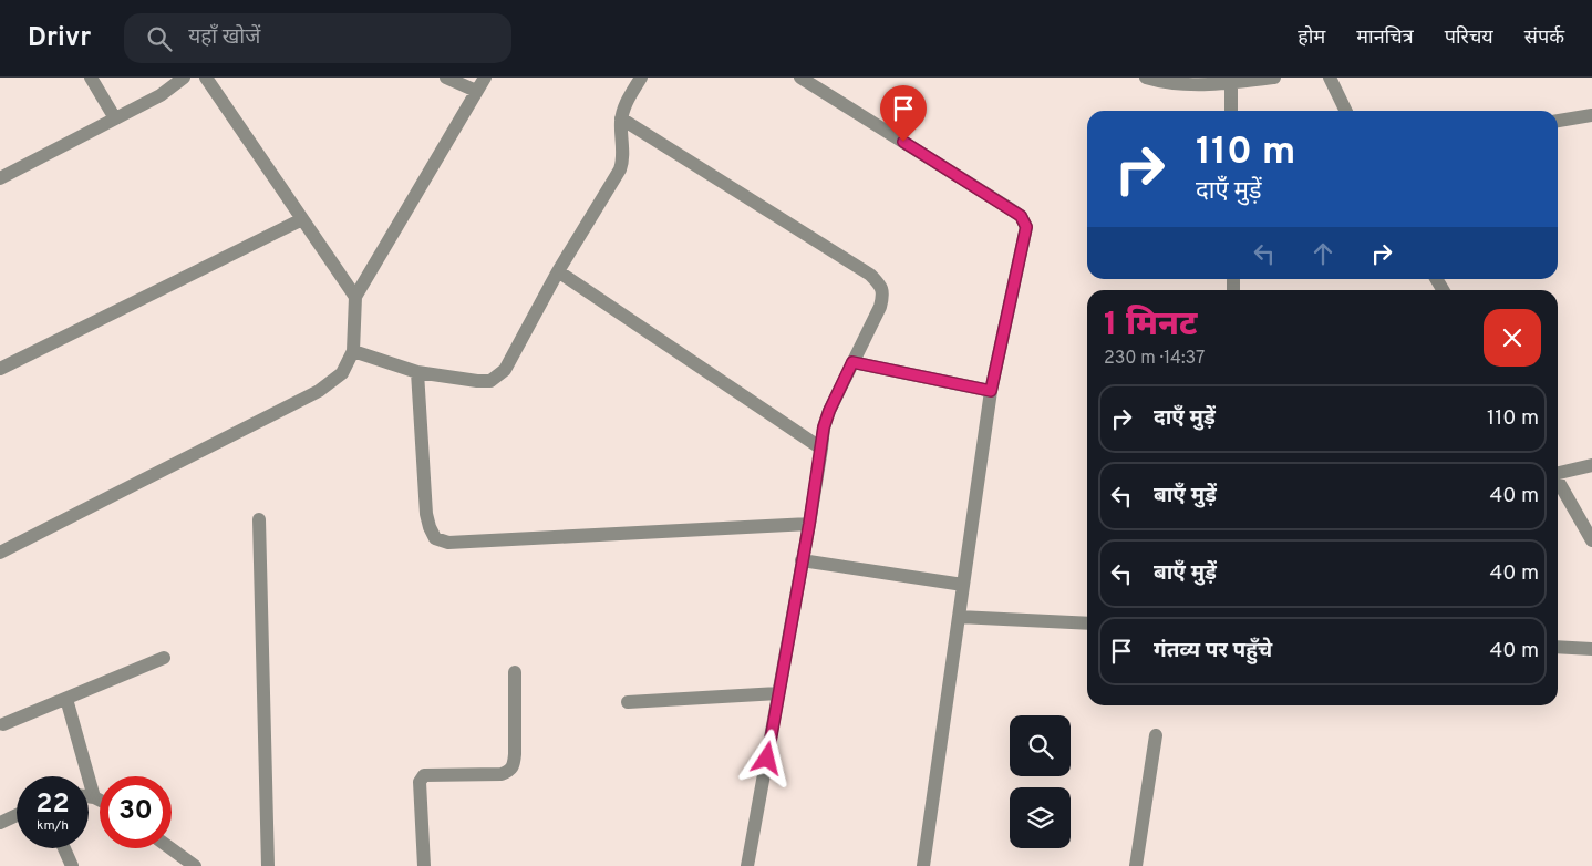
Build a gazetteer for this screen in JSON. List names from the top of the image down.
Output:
{
  "page": {
    "header": "Drivr",
    "search": "यहाँ खोजें",
    "nav": [
      "होम",
      "मानचित्र",
      "परिचय",
      "संपर्क"
    ],
    "turn": ["110 m", "दाएँ मुड़ें"],
    "heading": ["1 मिनट", "230 m · 14:37"],
    "list": [
      {
        "name": "दाएँ मुड़ें",
        "value": "110 m"
      },
      {
        "name": "बाएँ मुड़ें",
        "value": "40 m"
      },
      {
        "name": "बाएँ मुड़ें",
        "value": "40 m"
      },
      {
        "name": "गंतव्य पर पहुँचे",
        "value": "40 m"
      }
    ],
    "speed": "22 km/h",
    "limit": "30"
  }
}
